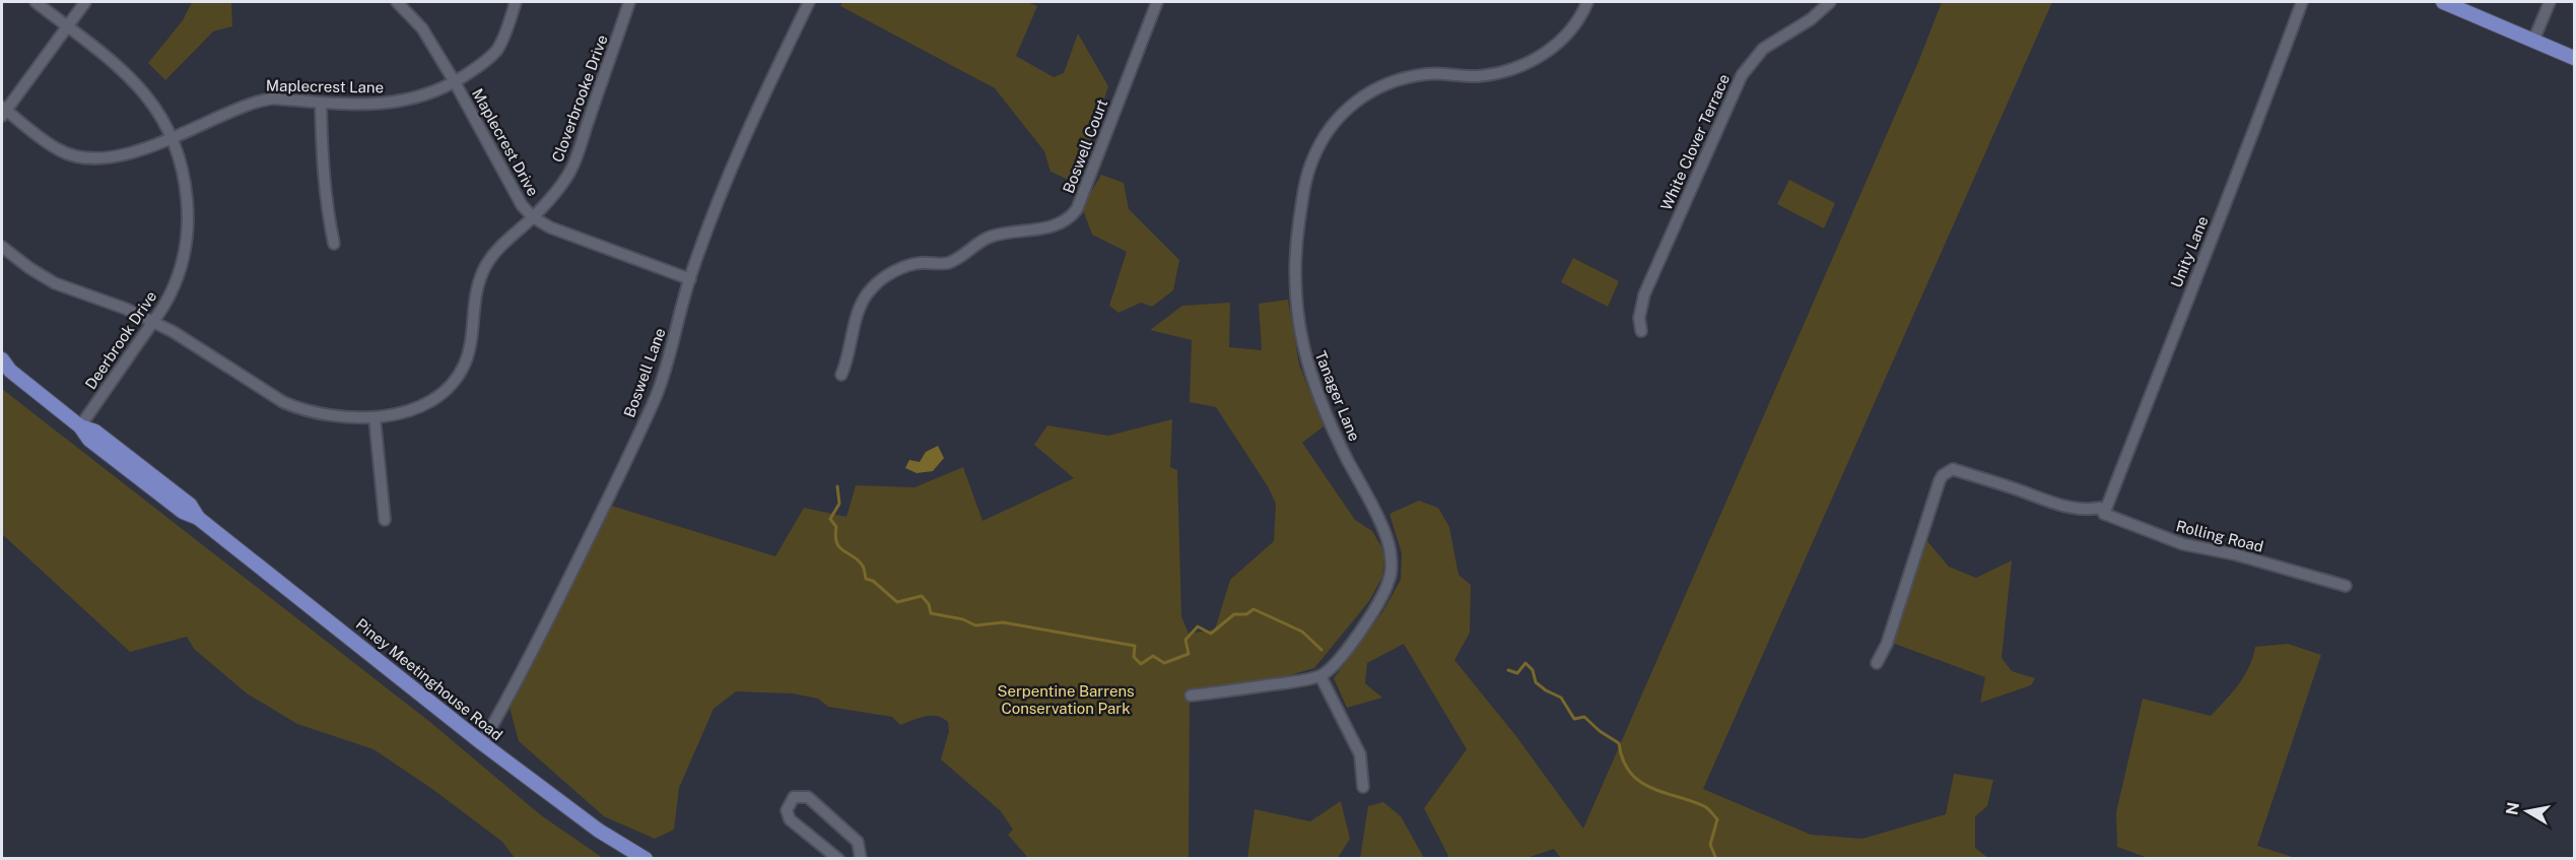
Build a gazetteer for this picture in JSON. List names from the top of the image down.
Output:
{
  "streets": {
    "main road": ["Piney Meetinghouse Road"],
    "street": [
      "Maplecrest Lane",
      "Cloverbrooke Drive",
      "Maplecrest Drive",
      "White Clover Terrace",
      "Boswell Court",
      "Unity Lane",
      "Deerbrook Drive",
      "Boswell Lane",
      "Tanager Lane",
      "Rolling Road"
    ]
  },
  "crossings": [
    ["Maplecrest Lane", "Maplecrest Drive"],
    ["Maplecrest Lane", "Deerbrook Drive"],
    ["Cloverbrooke Drive", "Maplecrest Drive"],
    ["Cloverbrooke Drive", "Deerbrook Drive"],
    ["Maplecrest Drive", "Boswell Lane"],
    ["Unity Lane", "Rolling Road"],
    ["Deerbrook Drive", "Piney Meetinghouse Road"],
    ["Boswell Lane", "Piney Meetinghouse Road"]
  ],
  "parks": ["Serpentine Barrens Conservation Park"],
  "north": "left"
}
